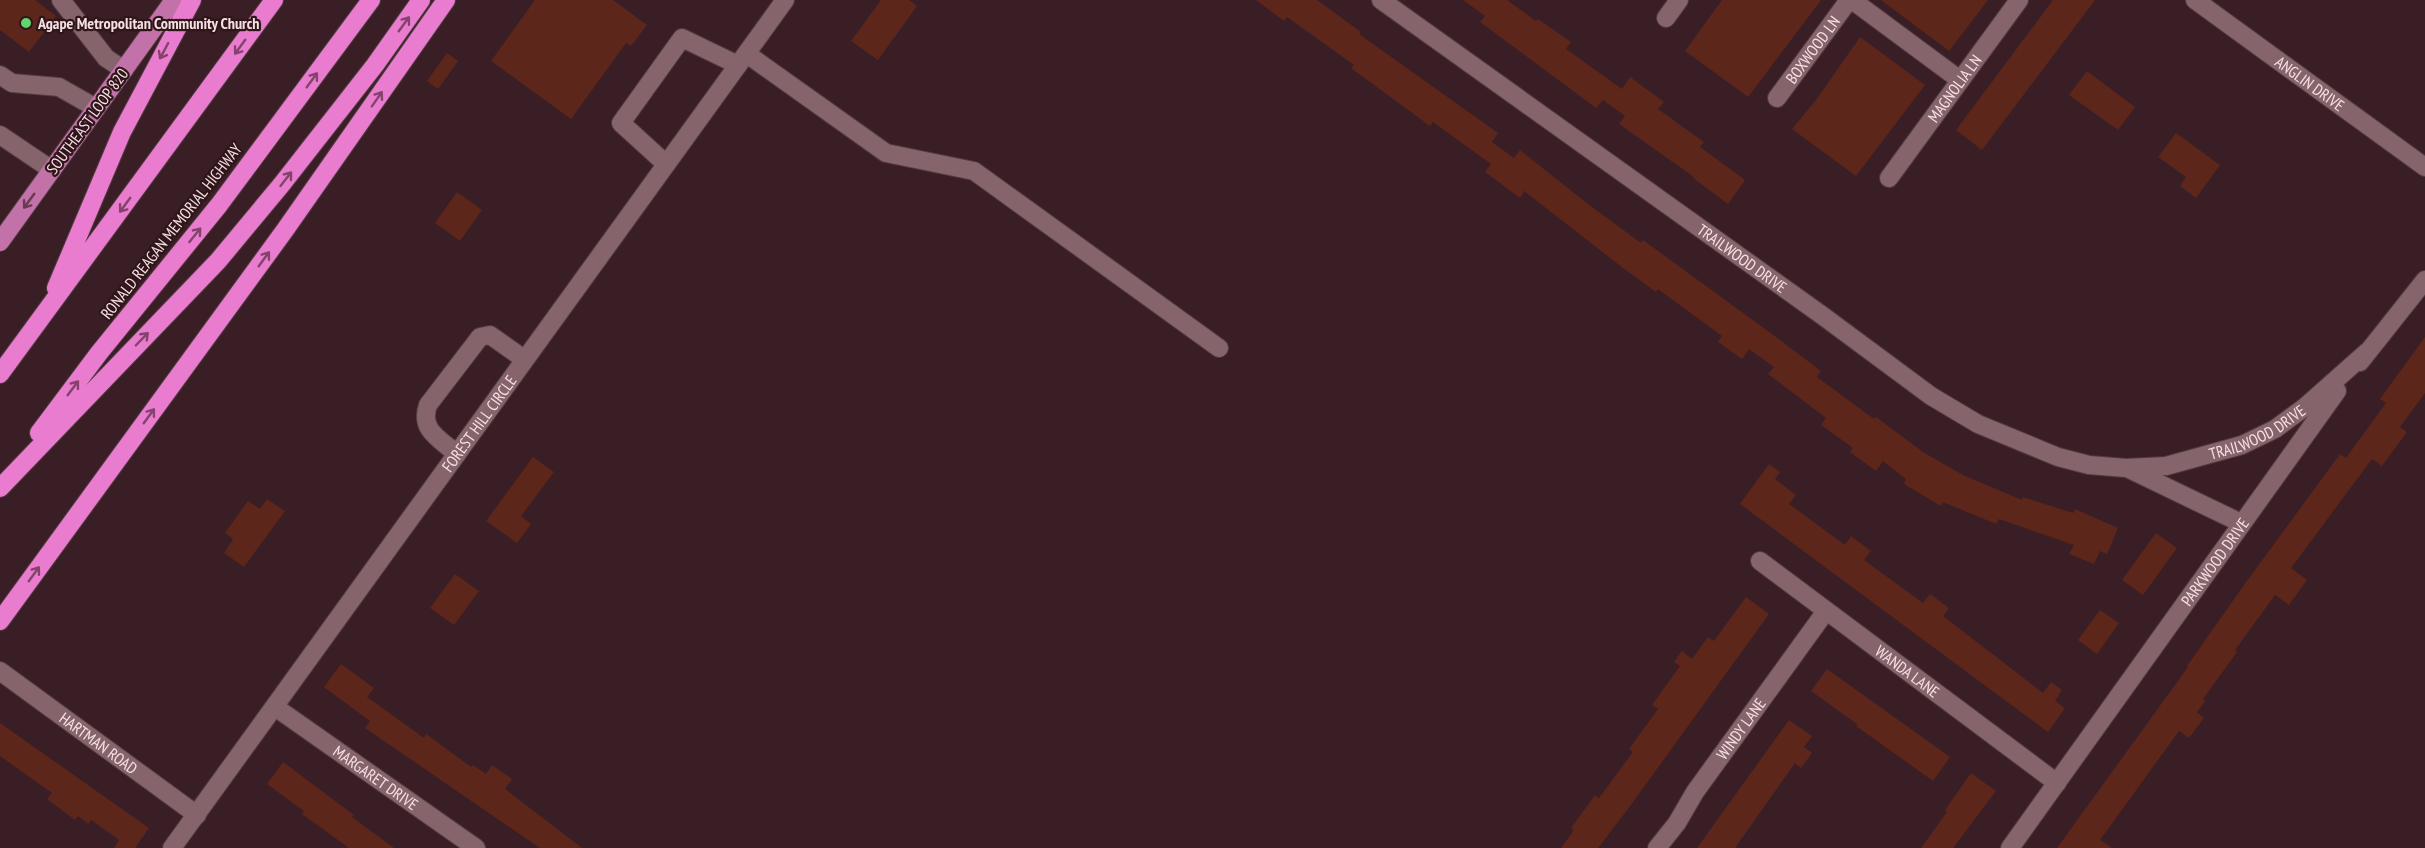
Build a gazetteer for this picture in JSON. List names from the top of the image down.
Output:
{
  "streets": {
    "highway": ["RONALD REAGAN MEMORIAL HIGHWAY"],
    "main road": ["SOUTHEAST LOOP 820"],
    "street": [
      "BOXWOOD LN",
      "ANGLIN DRIVE",
      "MAGNOLIA LN",
      "TRAILWOOD DRIVE",
      "FOREST HILL CIRCLE",
      "PARKWOOD DRIVE",
      "WANDA LANE",
      "WINDY LANE",
      "HARTMAN ROAD",
      "MARGARET DRIVE"
    ]
  },
  "crossings": [
    ["TRAILWOOD DRIVE", "PARKWOOD DRIVE"],
    ["FOREST HILL CIRCLE", "HARTMAN ROAD"],
    ["FOREST HILL CIRCLE", "MARGARET DRIVE"],
    ["PARKWOOD DRIVE", "WANDA LANE"],
    ["WANDA LANE", "WINDY LANE"]
  ],
  "places": ["Agape Metropolitan Community Church"]
}
